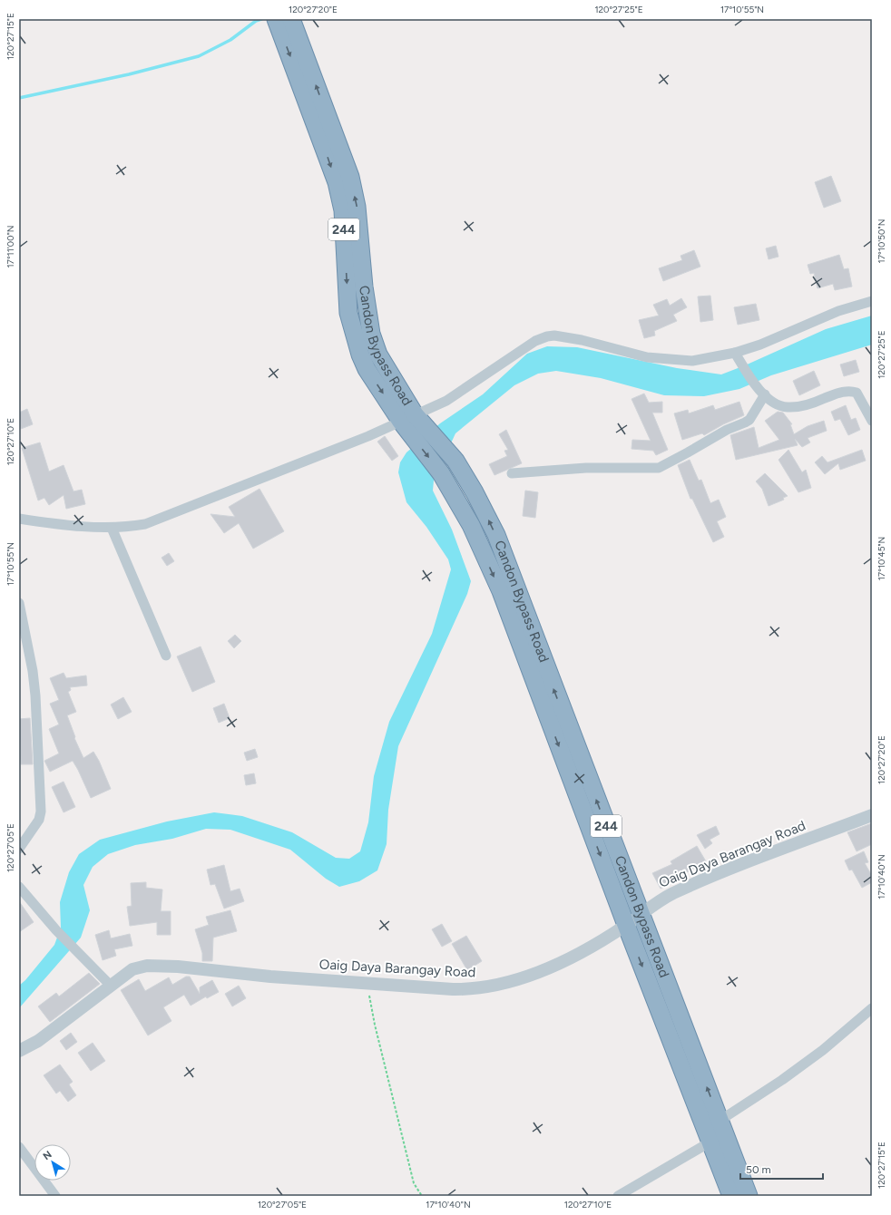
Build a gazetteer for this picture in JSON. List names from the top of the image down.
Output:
{
  "streets": {
    "highway": ["244", "Candon Bypass Road"],
    "street": ["Oaig Daya Barangay Road"]
  },
  "crossings": [
    ["Candon Bypass Road", "Oaig Daya Barangay Road"]
  ],
  "scale_bar": "50 m",
  "north": "top left",
  "coordinates": [
    "120°27'20\"E",
    "120°27'25\"E",
    "17°10'55\"N",
    "120°27'15\"E",
    "17°10'50\"N",
    "17°11'00\"N",
    "120°27'10\"E",
    "17°10'45\"N",
    "120°27'05\"E",
    "17°10'40\"N"
  ]
}
